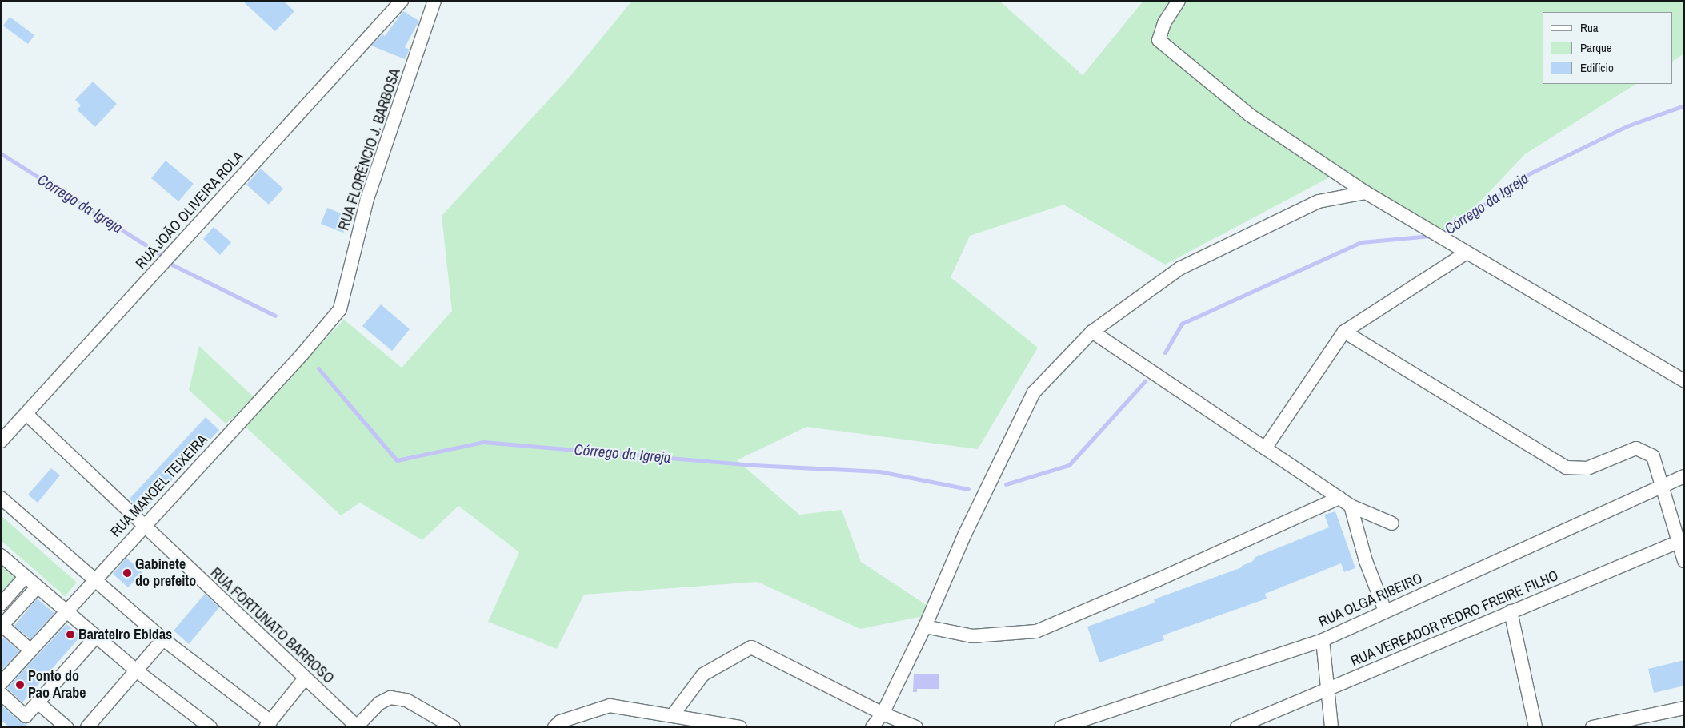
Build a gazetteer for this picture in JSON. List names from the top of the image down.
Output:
{
  "streets": {
    "street": [
      "RUA FLORÊNCIO J. BARBOSA",
      "RUA JOÃO OLIVEIRA ROLA",
      "RUA MANOEL TEIXEIRA",
      "RUA OLGA RIBEIRO",
      "RUA VEREADOR PEDRO FREIRE FILHO",
      "RUA FORTUNATO BARROSO"
    ]
  },
  "crossings": [
    ["RUA FLORÊNCIO J. BARBOSA", "RUA MANOEL TEIXEIRA"],
    ["RUA JOÃO OLIVEIRA ROLA", "RUA FORTUNATO BARROSO"],
    ["RUA MANOEL TEIXEIRA", "RUA FORTUNATO BARROSO"]
  ],
  "water": ["Córrego da Igreja"],
  "places": ["Gabinete do prefeito", "Barateiro Ebidas", "Ponto do Pao Arabe"],
  "legend": ["Rua", "Parque", "Edifício"]
}
